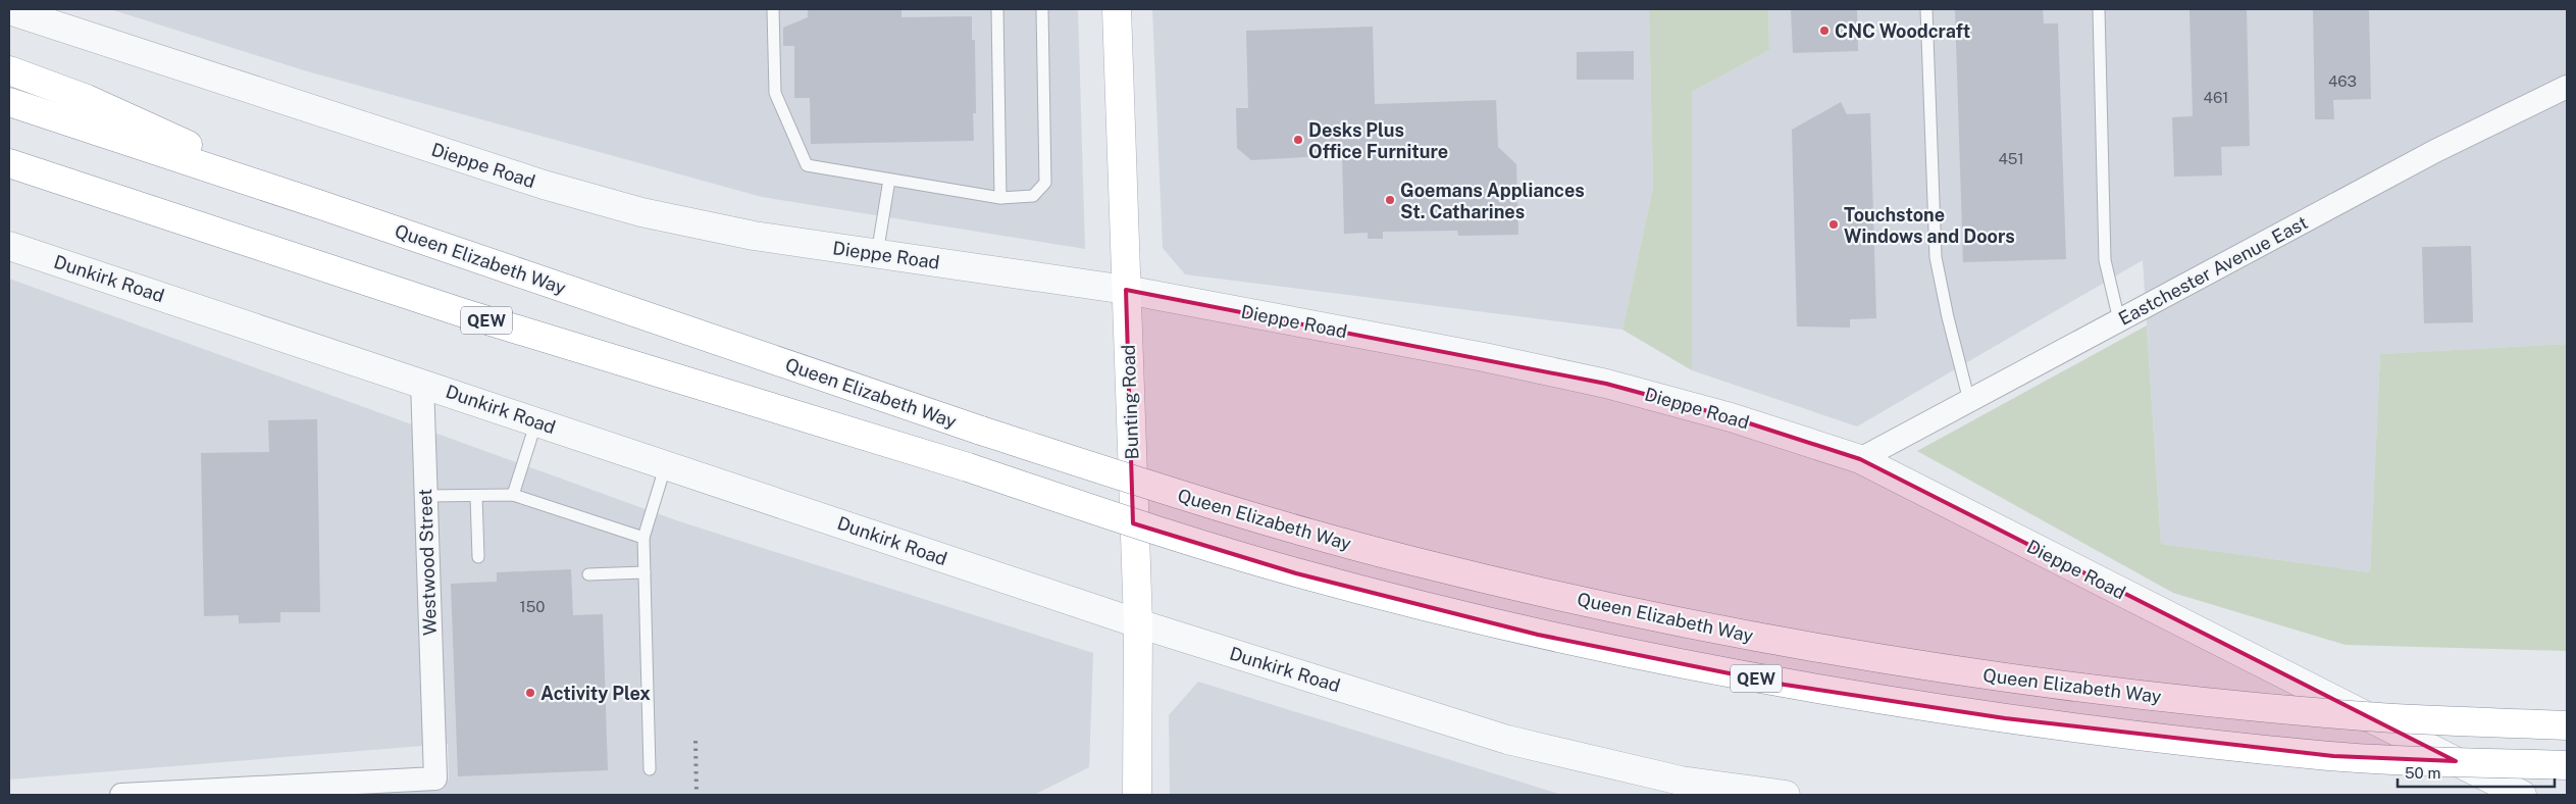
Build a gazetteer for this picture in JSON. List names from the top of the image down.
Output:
{
  "streets": {
    "main road": ["Queen Elizabeth Way", "QEW", "Bunting Road"],
    "street": [
      "Dieppe Road",
      "Eastchester Avenue East",
      "Dunkirk Road",
      "Westwood Street"
    ]
  },
  "crossings": [
    ["Dieppe Road", "Eastchester Avenue East"],
    ["Dieppe Road", "Bunting Road"],
    ["Dunkirk Road", "Bunting Road"],
    ["Dunkirk Road", "Westwood Street"]
  ],
  "places": [
    "CNC Woodcraft",
    "Desks Plus Office Furniture",
    "Goemans Appliances St. Catharines",
    "Touchstone Windows and Doors",
    "Activity Plex"
  ],
  "house_numbers": [
    "463",
    "461",
    "451",
    "150"
  ],
  "scale_bar": "50 m"
}
